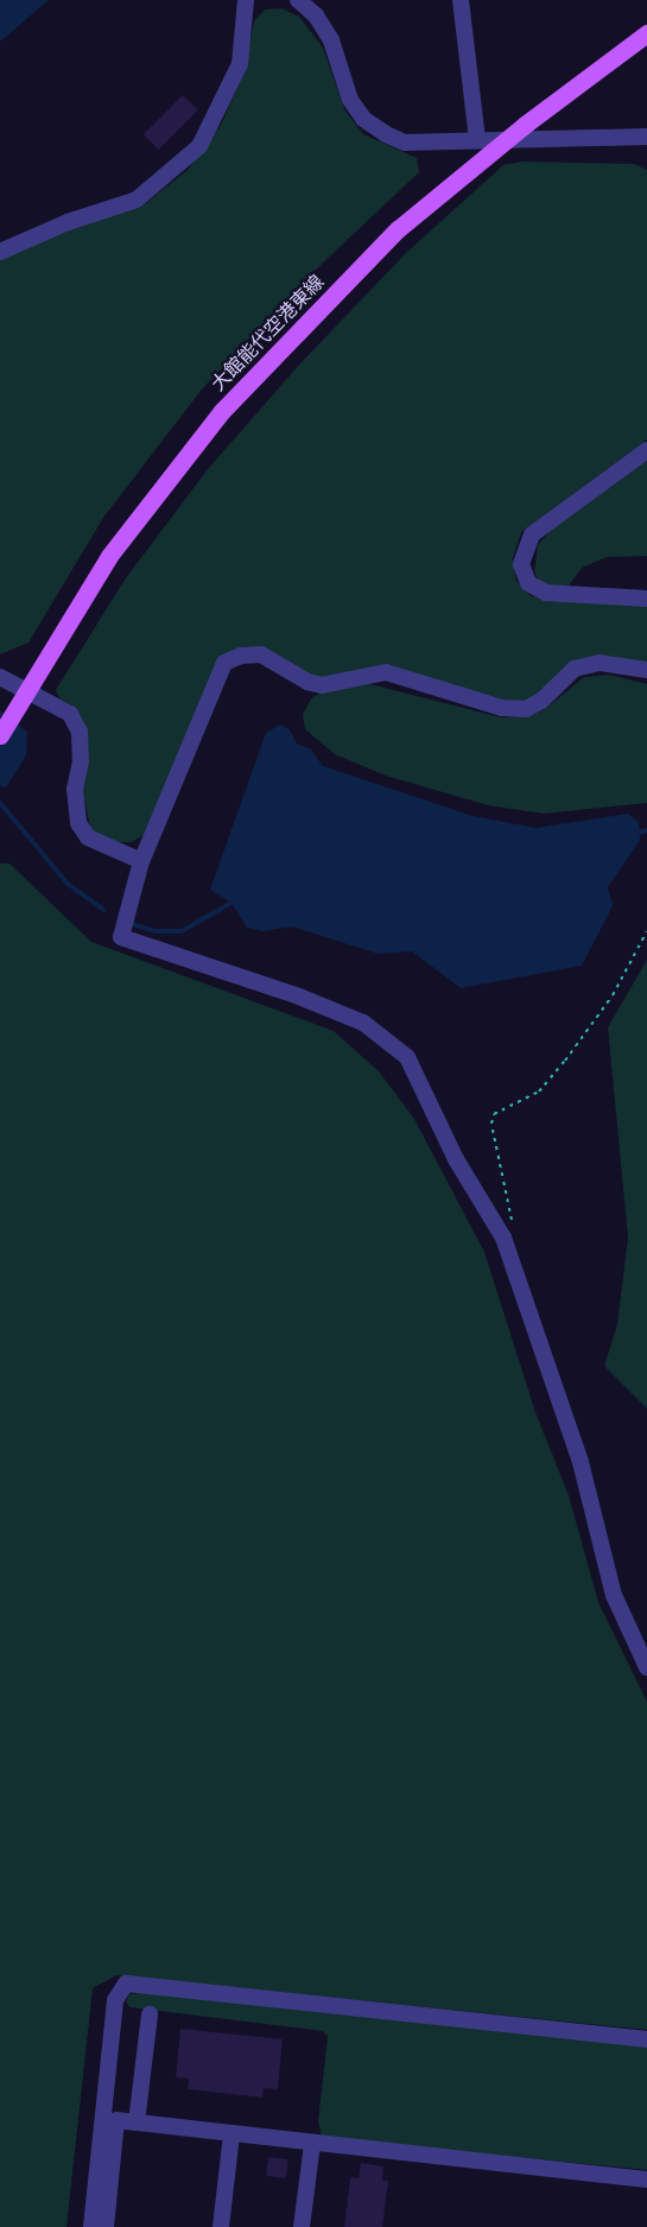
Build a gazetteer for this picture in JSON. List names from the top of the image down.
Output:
{
  "streets": {
    "main road": ["大館能代空港東線"]
  }
}
